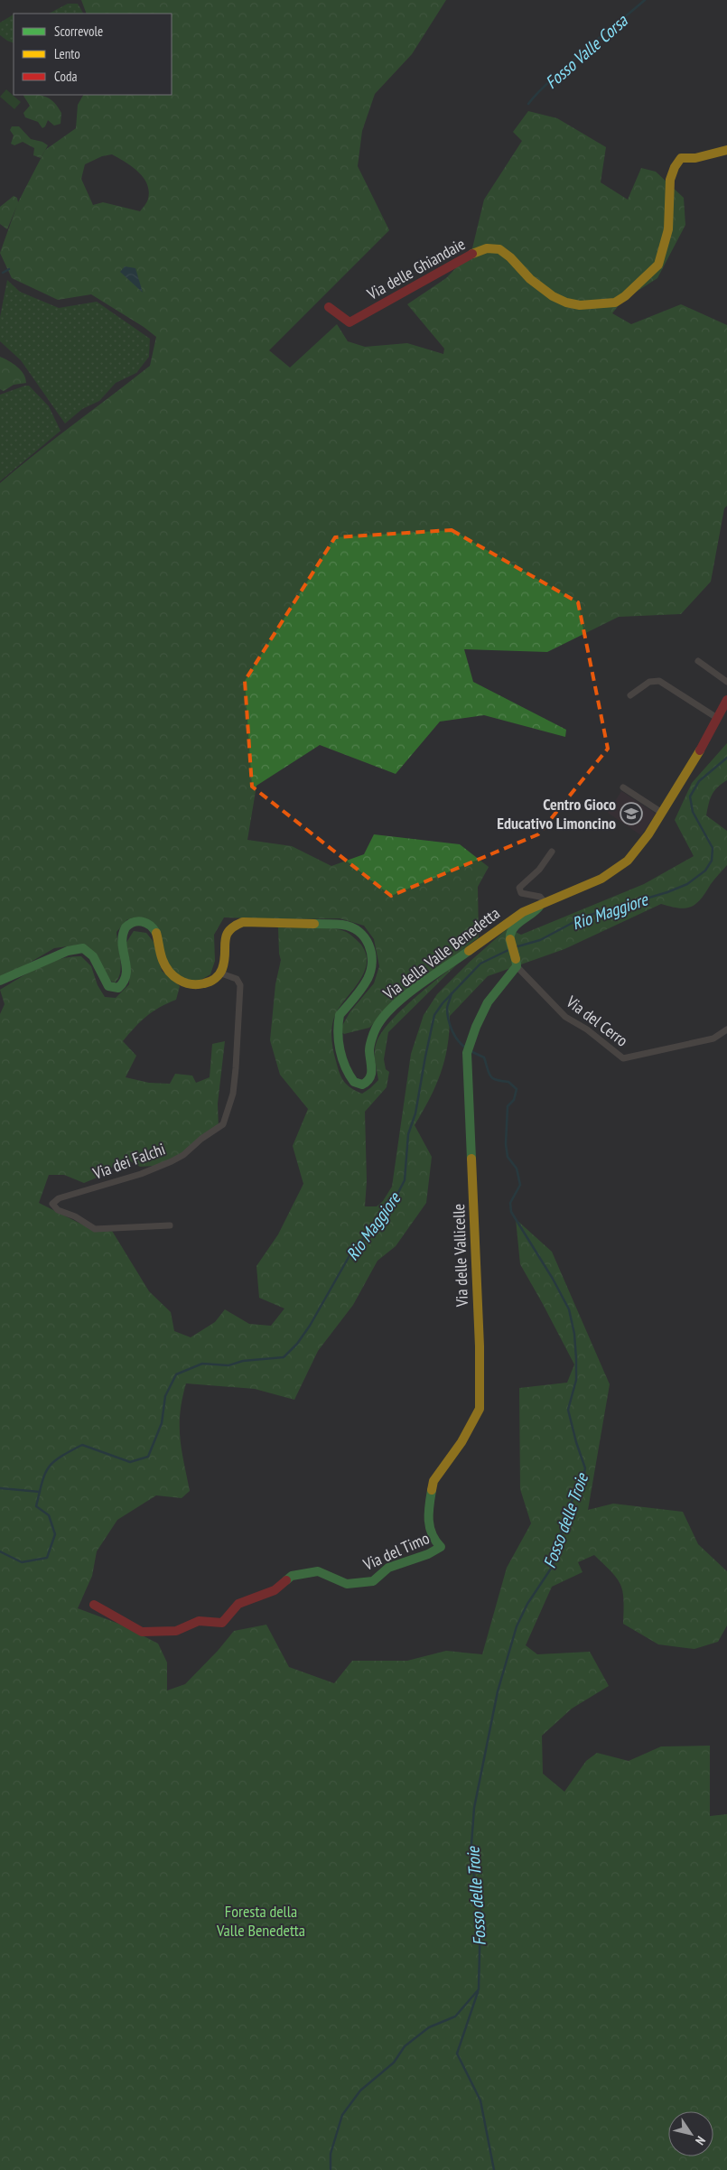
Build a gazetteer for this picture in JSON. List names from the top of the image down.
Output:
{
  "streets": {
    "street": [
      "Via delle Ghiandaie",
      "Via della Valle Benedetta",
      "Via del Cerro",
      "Via dei Falchi",
      "Via delle Vallicelle",
      "Via del Timo"
    ]
  },
  "crossings": [
    ["Via della Valle Benedetta", "Via dei Falchi"],
    ["Via del Cerro", "Via delle Vallicelle"],
    ["Via delle Vallicelle", "Via del Timo"]
  ],
  "water": ["Fosso Valle Corsa", "Rio Maggiore", "Fosso delle Troie"],
  "parks": ["Foresta della Valle Benedetta"],
  "places": {
    "school or university": ["Centro Gioco Educativo Limoncino"]
  },
  "legend": ["Scorrevole", "Lento", "Coda"],
  "north": "bottom right"
}
